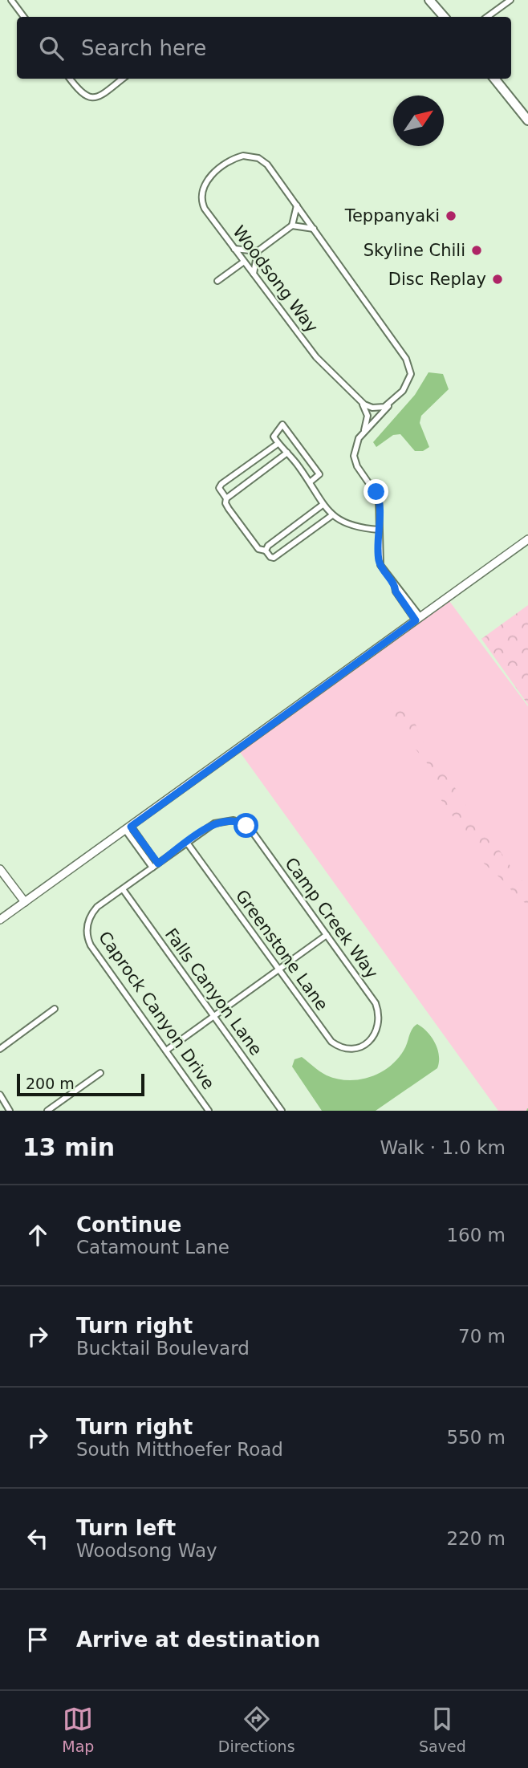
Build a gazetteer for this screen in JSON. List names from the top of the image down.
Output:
{
  "streets": {
    "street": [
      "Woodsong Way",
      "Camp Creek Way",
      "Greenstone Lane",
      "Falls Canyon Lane",
      "Caprock Canyon Drive"
    ]
  },
  "crossings": [
    ["Camp Creek Way", "Greenstone Lane"],
    ["Falls Canyon Lane", "Caprock Canyon Drive"]
  ],
  "places": ["Teppanyaki", "Skyline Chili", "Disc Replay"],
  "scale_bar": "200 m",
  "north": "top right",
  "page": {
    "search": "Search here",
    "scale": "200 m",
    "heading": ["13 min", "Walk · 1.0 km"],
    "list": [
      ["Continue", "Catamount Lane", "160 m"],
      ["Turn right", "Bucktail Boulevard", "70 m"],
      ["Turn right", "South Mitthoefer Road", "550 m"],
      ["Turn left", "Woodsong Way", "220 m"],
      "Arrive at destination"
    ],
    "nav": ["Map", "Directions", "Saved"]
  }
}
